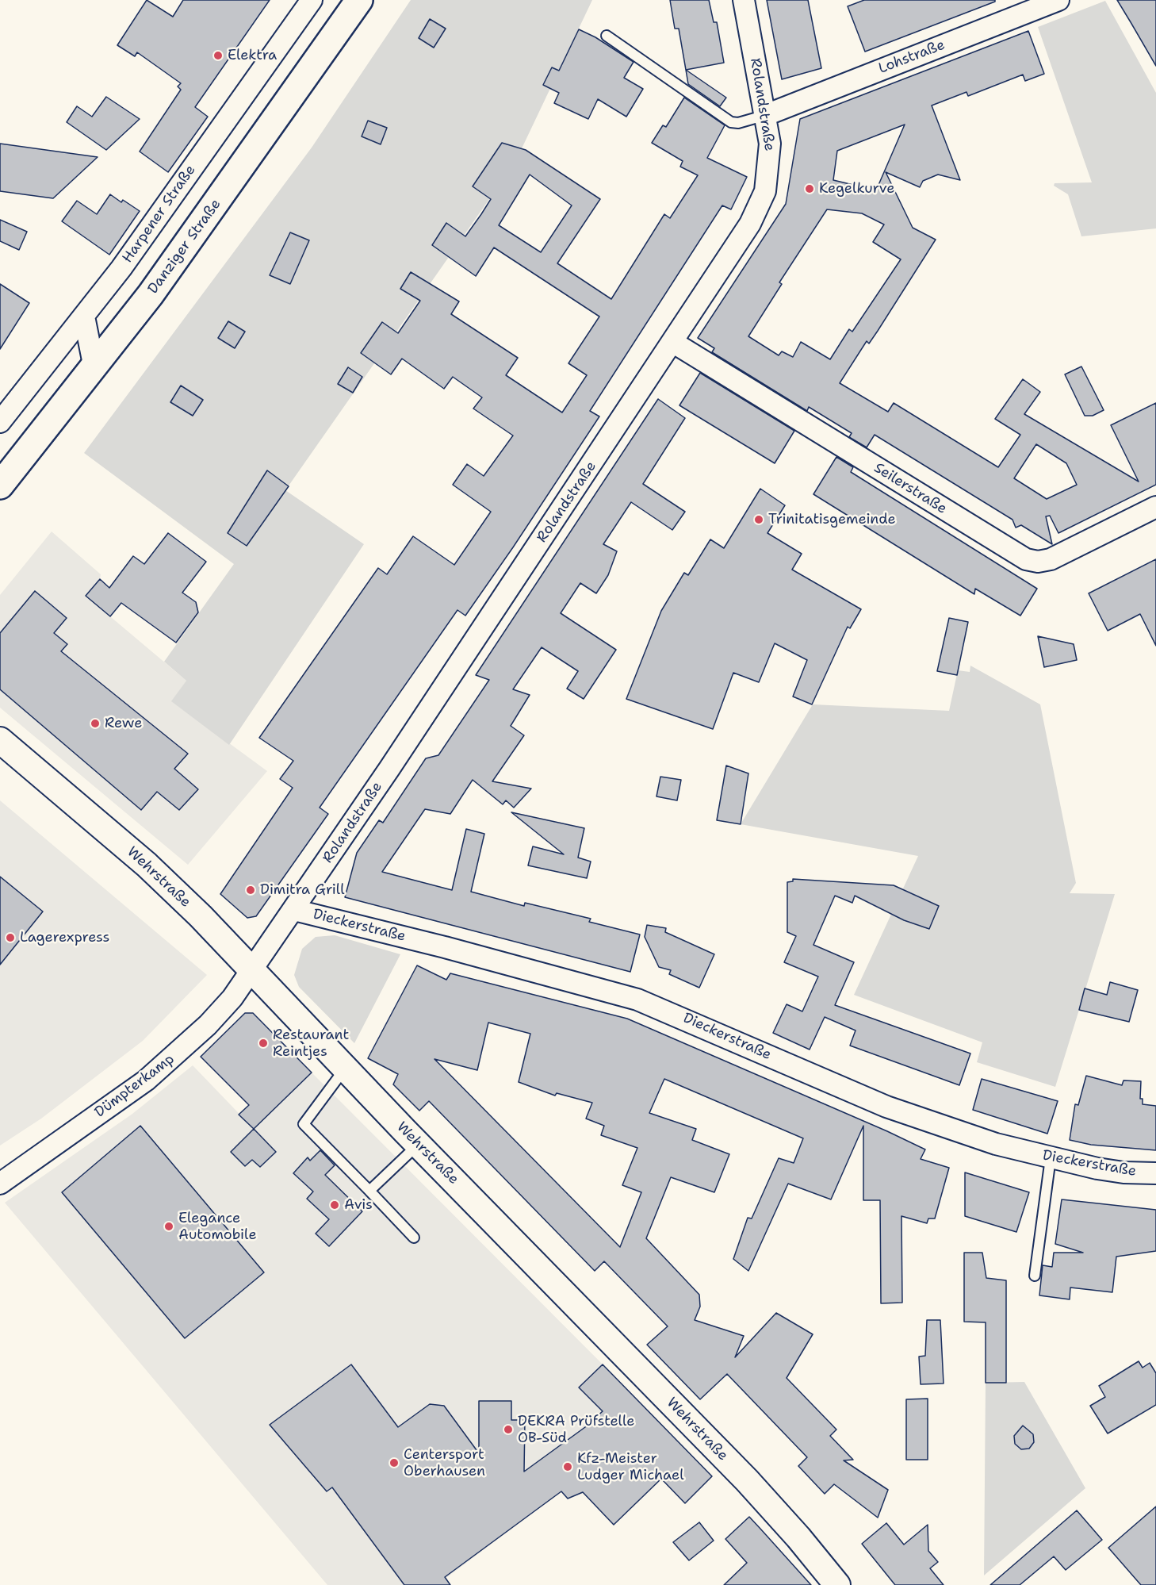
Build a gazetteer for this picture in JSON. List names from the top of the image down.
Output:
{
  "streets": {
    "main road": ["Danziger Straße"],
    "street": [
      "Lohstraße",
      "Rolandstraße",
      "Harpener Straße",
      "Seilerstraße",
      "Wehrstraße",
      "Dieckerstraße",
      "Dümpterkamp"
    ]
  },
  "crossings": [
    ["Lohstraße", "Rolandstraße"],
    ["Rolandstraße", "Seilerstraße"],
    ["Rolandstraße", "Wehrstraße"],
    ["Rolandstraße", "Dieckerstraße"],
    ["Rolandstraße", "Dümpterkamp"],
    ["Wehrstraße", "Dümpterkamp"]
  ],
  "places": [
    "Elektra",
    "Kegelkurve",
    "Trinitatisgemeinde",
    "Rewe",
    "Dimitra Grill",
    "Lagerexpress",
    "Restaurant Reintjes",
    "Avis",
    "Elegance Automobile",
    "DEKRA Prüfstelle OB-Süd",
    "Centersport Oberhausen",
    "Kfz-Meister Ludger Michael"
  ]
}
